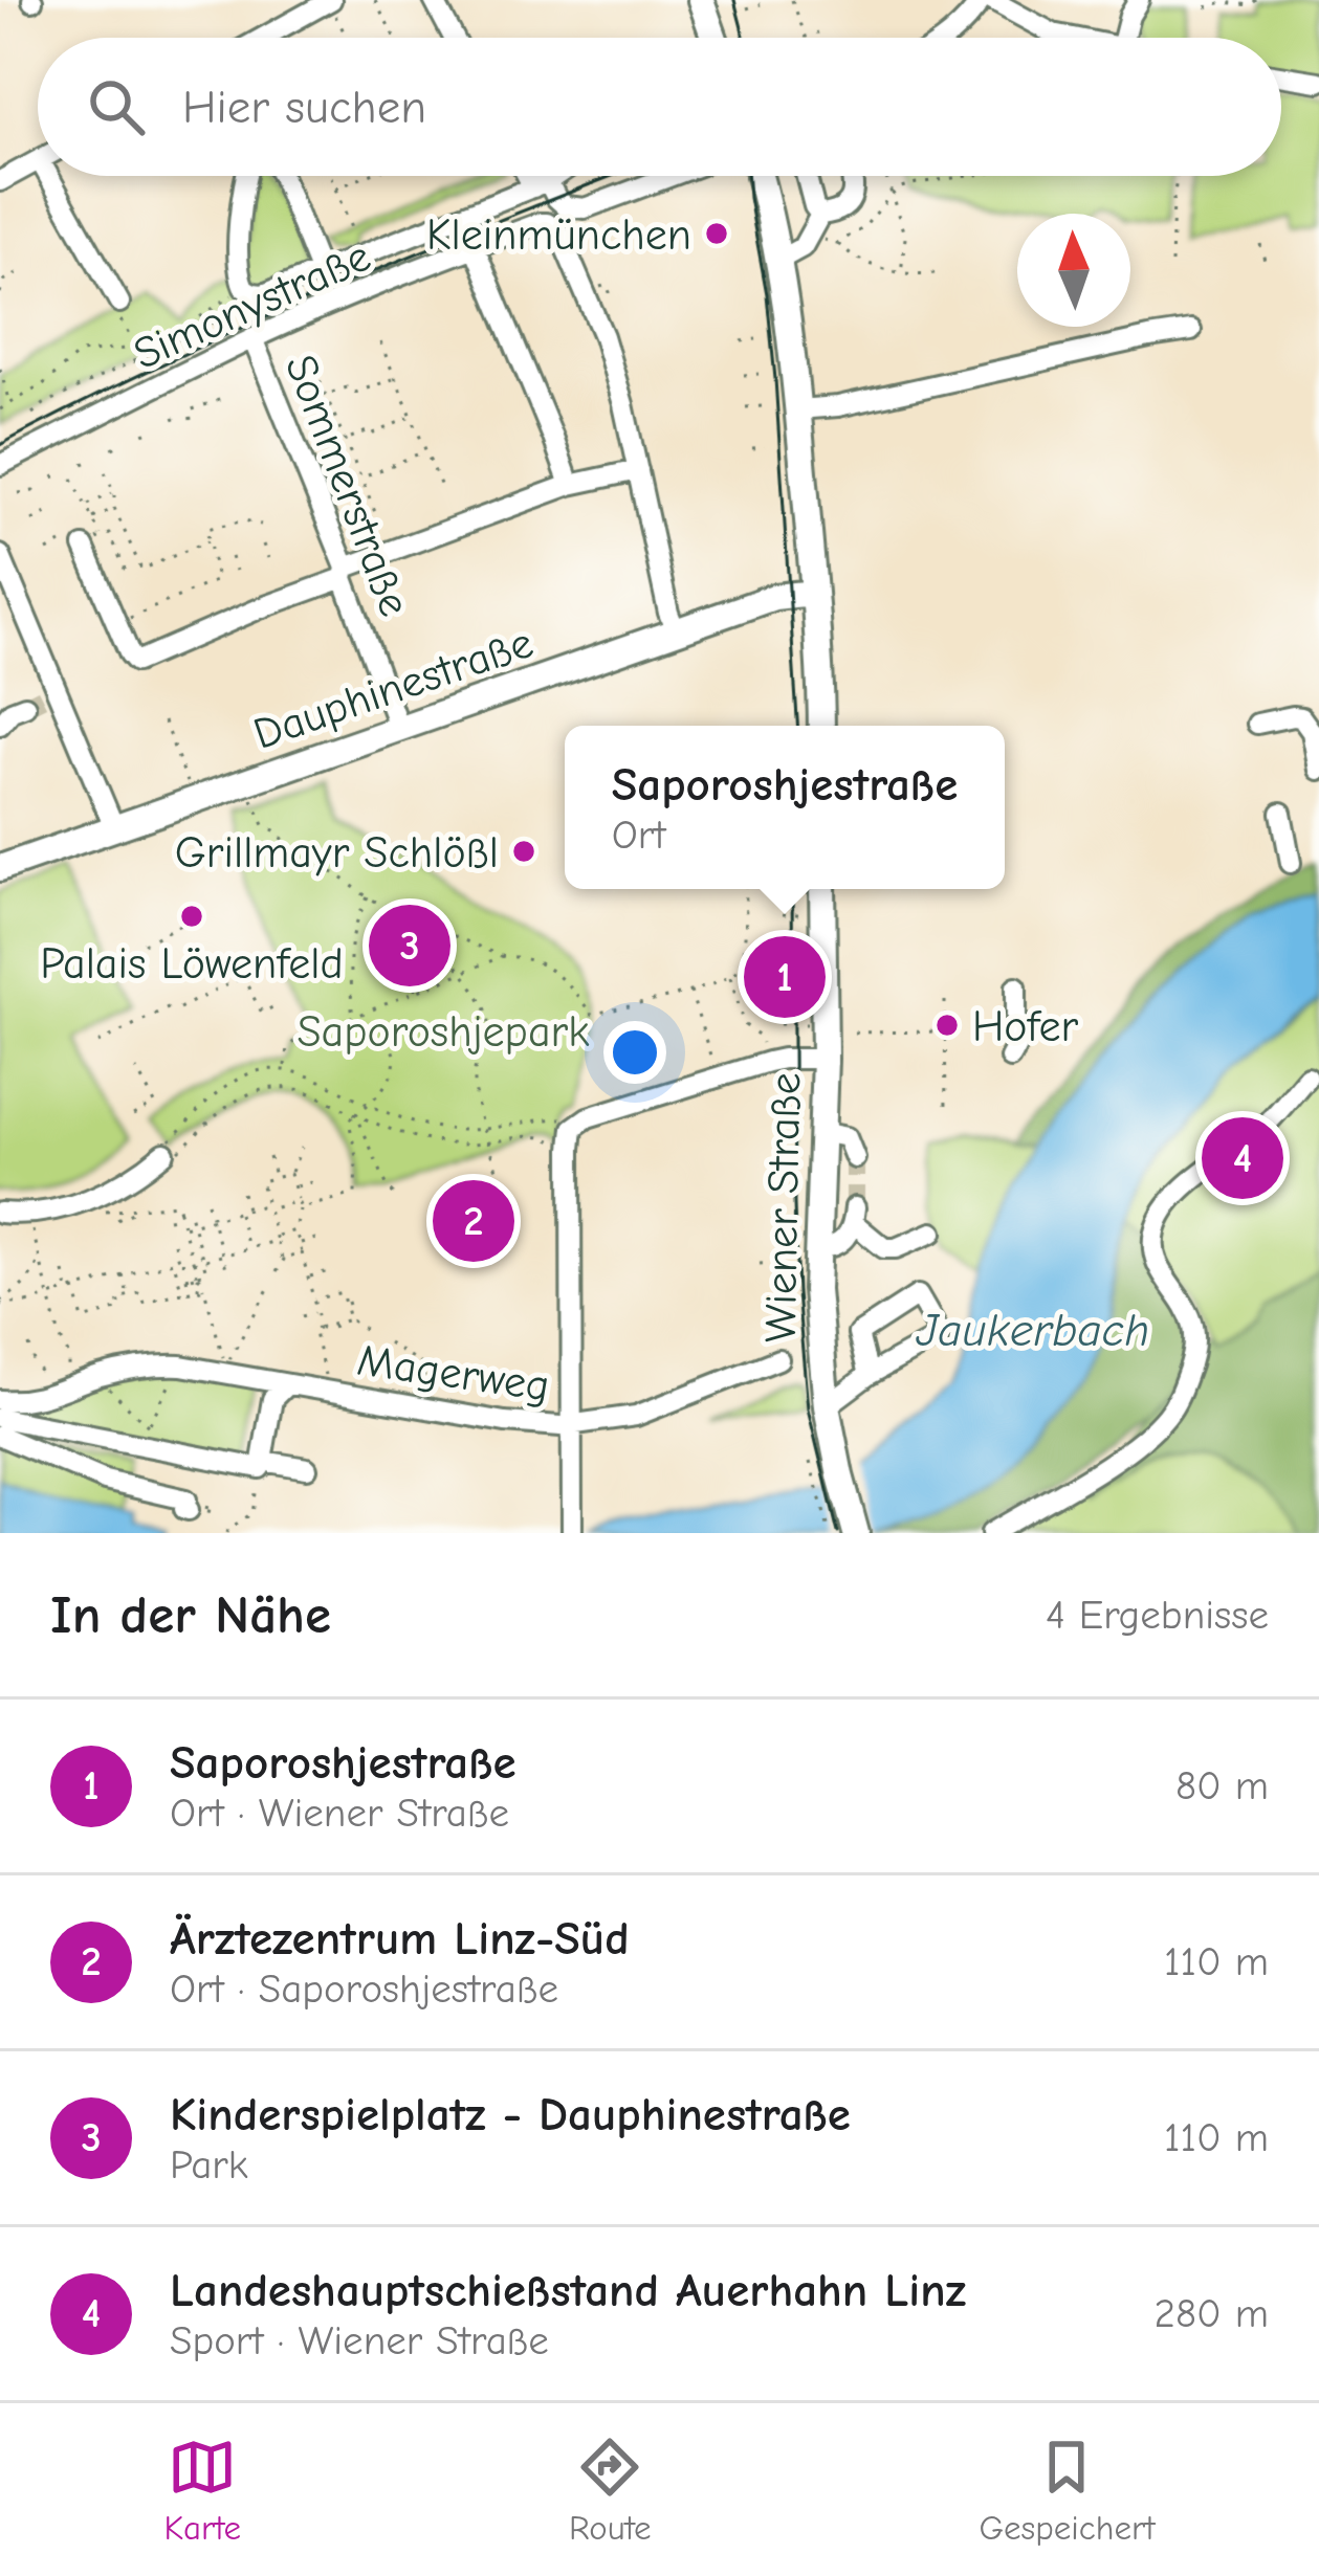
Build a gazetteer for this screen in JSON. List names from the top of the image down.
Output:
{
  "streets": {
    "main road": ["Dauphinestraße", "Wiener Straße"],
    "street": ["Simonystraße", "Sommerstraße", "Magerweg"]
  },
  "crossings": [
    ["Simonystraße", "Sommerstraße"],
    ["Sommerstraße", "Dauphinestraße"]
  ],
  "water": ["Jaukerbach"],
  "parks": ["Saporoshjepark"],
  "places": [
    "Kleinmünchen",
    "Grillmayr Schlößl",
    "Palais Löwenfeld",
    "Hofer"
  ],
  "north": "top",
  "page": {
    "search": "Hier suchen",
    "popup": ["Saporoshjestraße", "Ort"],
    "pins": [
      "3",
      "1",
      "4",
      "2"
    ],
    "heading": ["In der Nähe", "4 Ergebnisse"],
    "list": [
      {
        "mark": "1",
        "name": "Saporoshjestraße",
        "note": "Ort · Wiener Straße",
        "value": "80 m"
      },
      {
        "mark": "2",
        "name": "Ärztezentrum Linz-Süd",
        "note": "Ort · Saporoshjestraße",
        "value": "110 m"
      },
      {
        "mark": "3",
        "name": "Kinderspielplatz - Dauphinestraße",
        "note": "Park",
        "value": "110 m"
      },
      {
        "mark": "4",
        "name": "Landeshauptschießstand Auerhahn Linz",
        "note": "Sport · Wiener Straße",
        "value": "280 m"
      }
    ],
    "nav": ["Karte", "Route", "Gespeichert"]
  }
}
